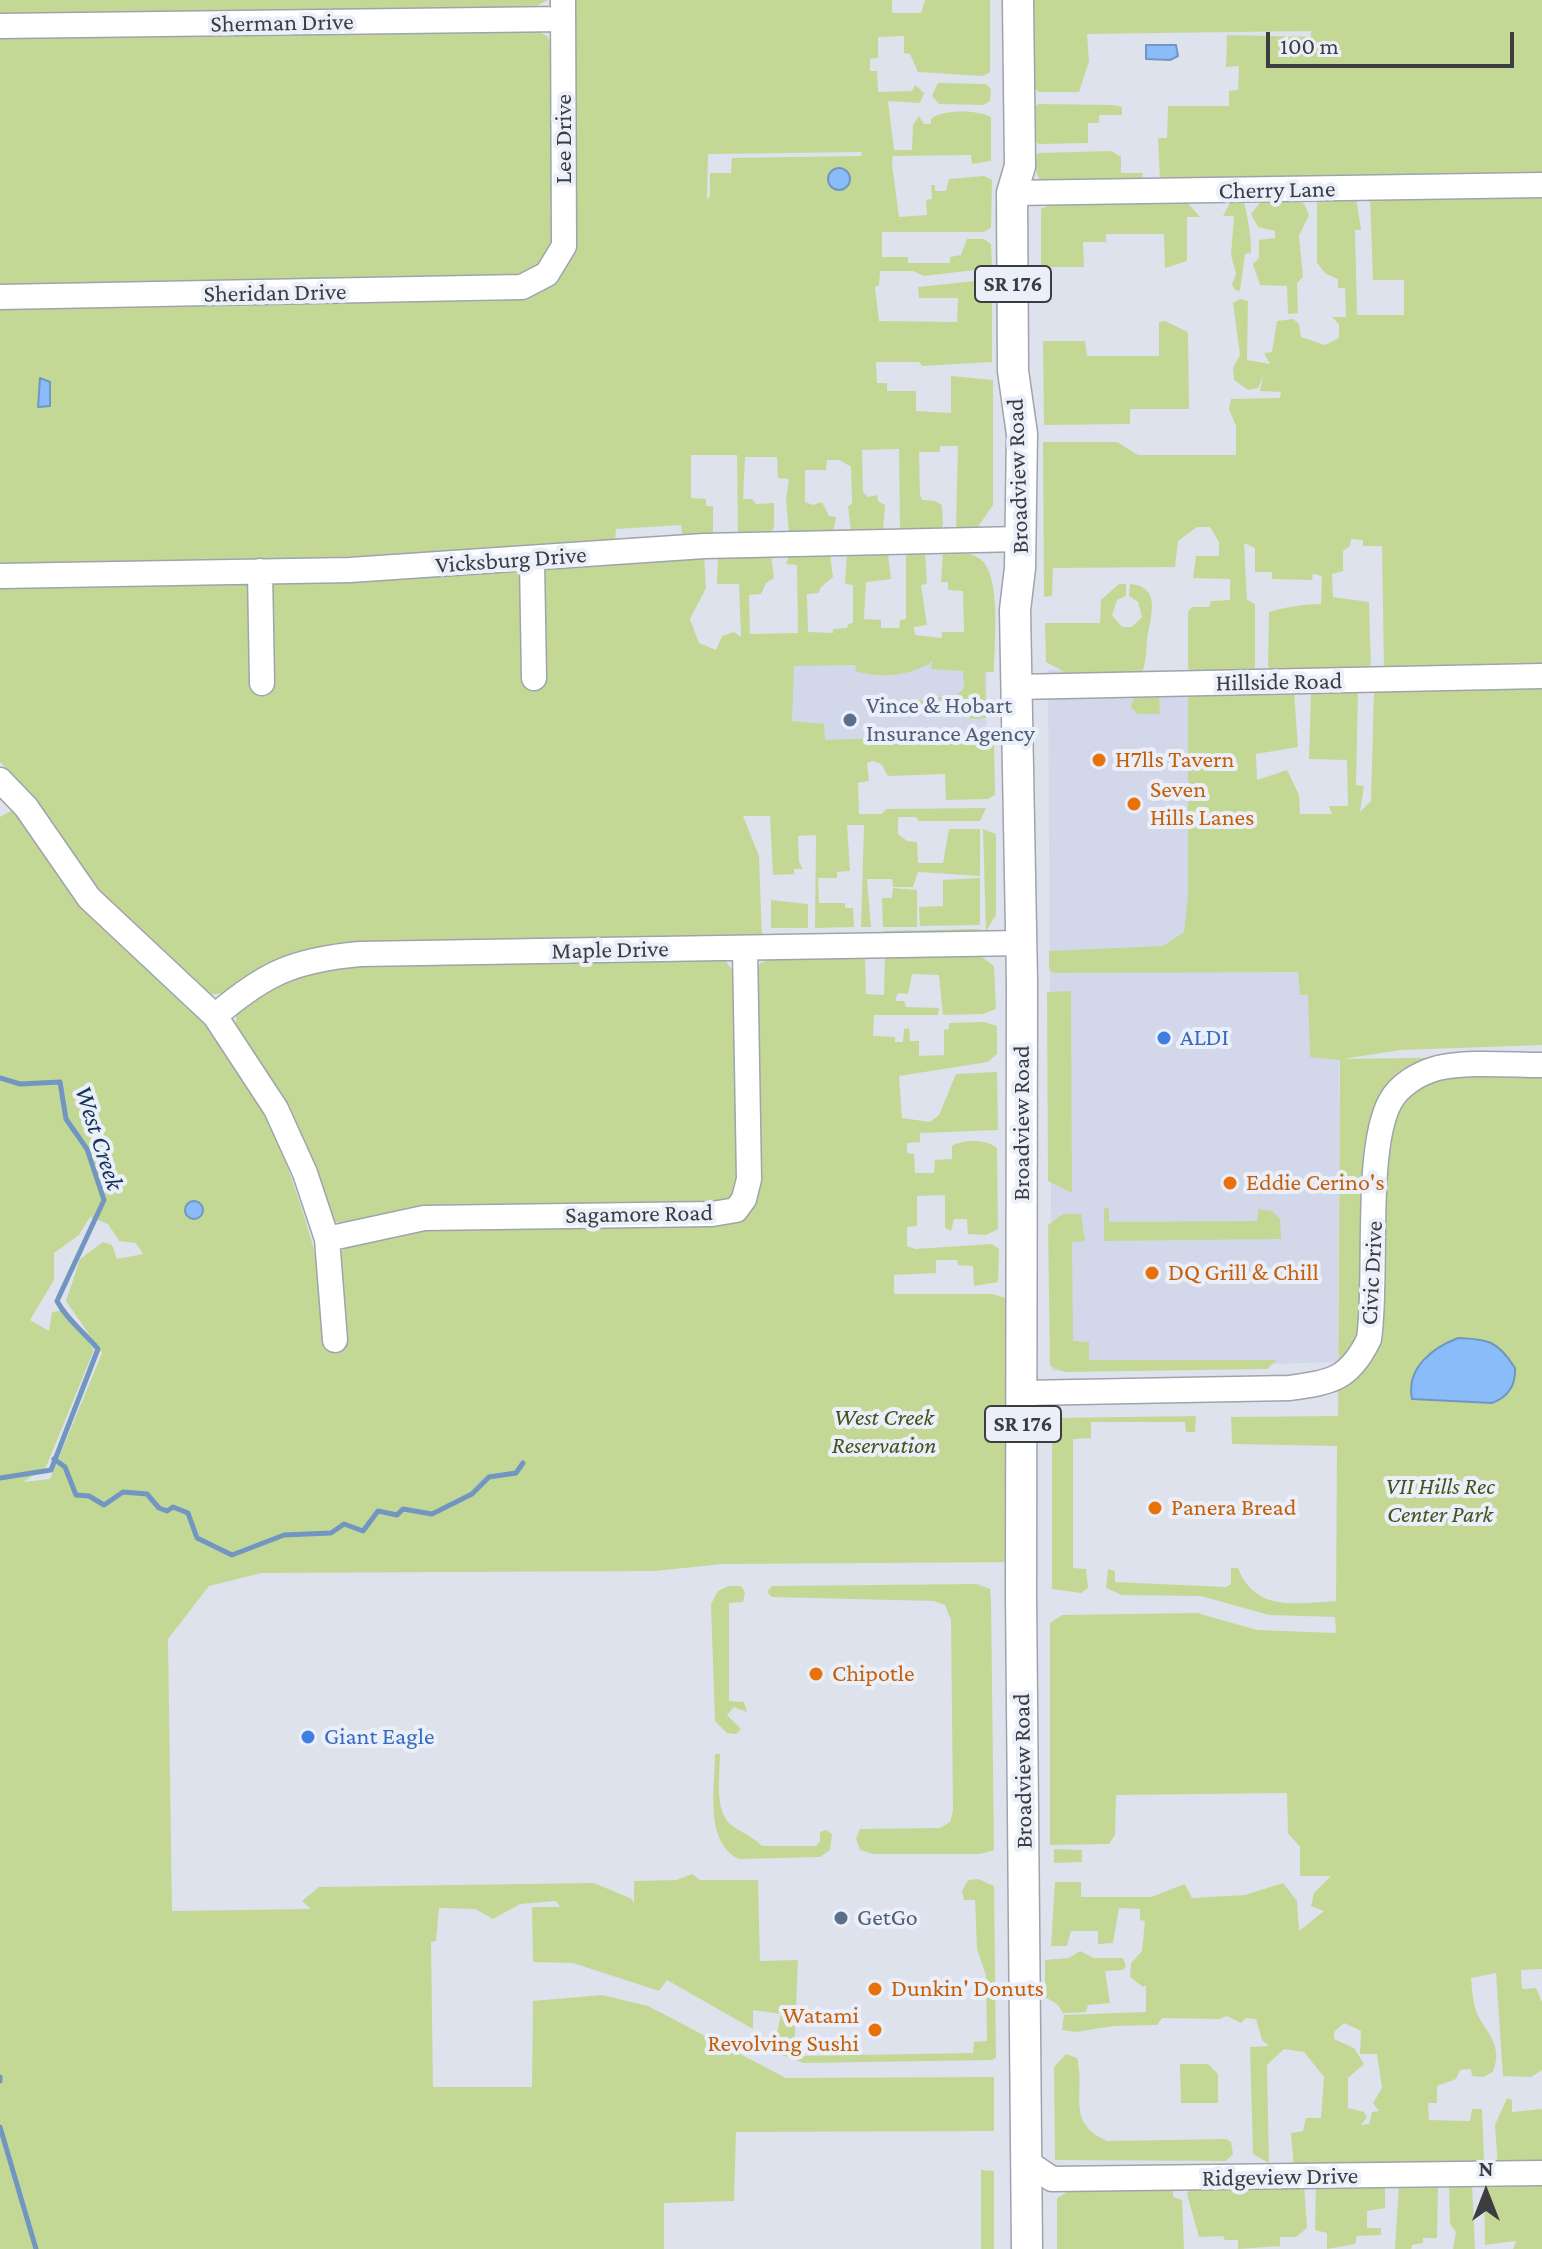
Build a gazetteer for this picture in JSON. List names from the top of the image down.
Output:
{
  "streets": {
    "main road": ["SR 176", "Broadview Road"],
    "street": [
      "Sherman Drive",
      "Lee Drive",
      "Cherry Lane",
      "Sheridan Drive",
      "Vicksburg Drive",
      "Hillside Road",
      "Maple Drive",
      "Sagamore Road",
      "Civic Drive",
      "Ridgeview Drive"
    ]
  },
  "crossings": [
    ["Sherman Drive", "Lee Drive"],
    ["Lee Drive", "Sheridan Drive"],
    ["Cherry Lane", "Broadview Road"],
    ["Broadview Road", "Vicksburg Drive"],
    ["Broadview Road", "Hillside Road"],
    ["Broadview Road", "Maple Drive"],
    ["Broadview Road", "Civic Drive"],
    ["Broadview Road", "Ridgeview Drive"],
    ["Maple Drive", "Sagamore Road"]
  ],
  "water": ["West Creek"],
  "parks": ["West Creek Reservation", "VII Hills Rec Center Park"],
  "places": [
    "Vince & Hobart Insurance Agency",
    "H7lls Tavern",
    "Seven Hills Lanes",
    "ALDI",
    "Eddie Cerino's",
    "DQ Grill & Chill",
    "Panera Bread",
    "Chipotle",
    "Giant Eagle",
    "GetGo",
    "Dunkin' Donuts",
    "Watami Revolving Sushi"
  ],
  "scale_bar": "100 m",
  "north": "top"
}
